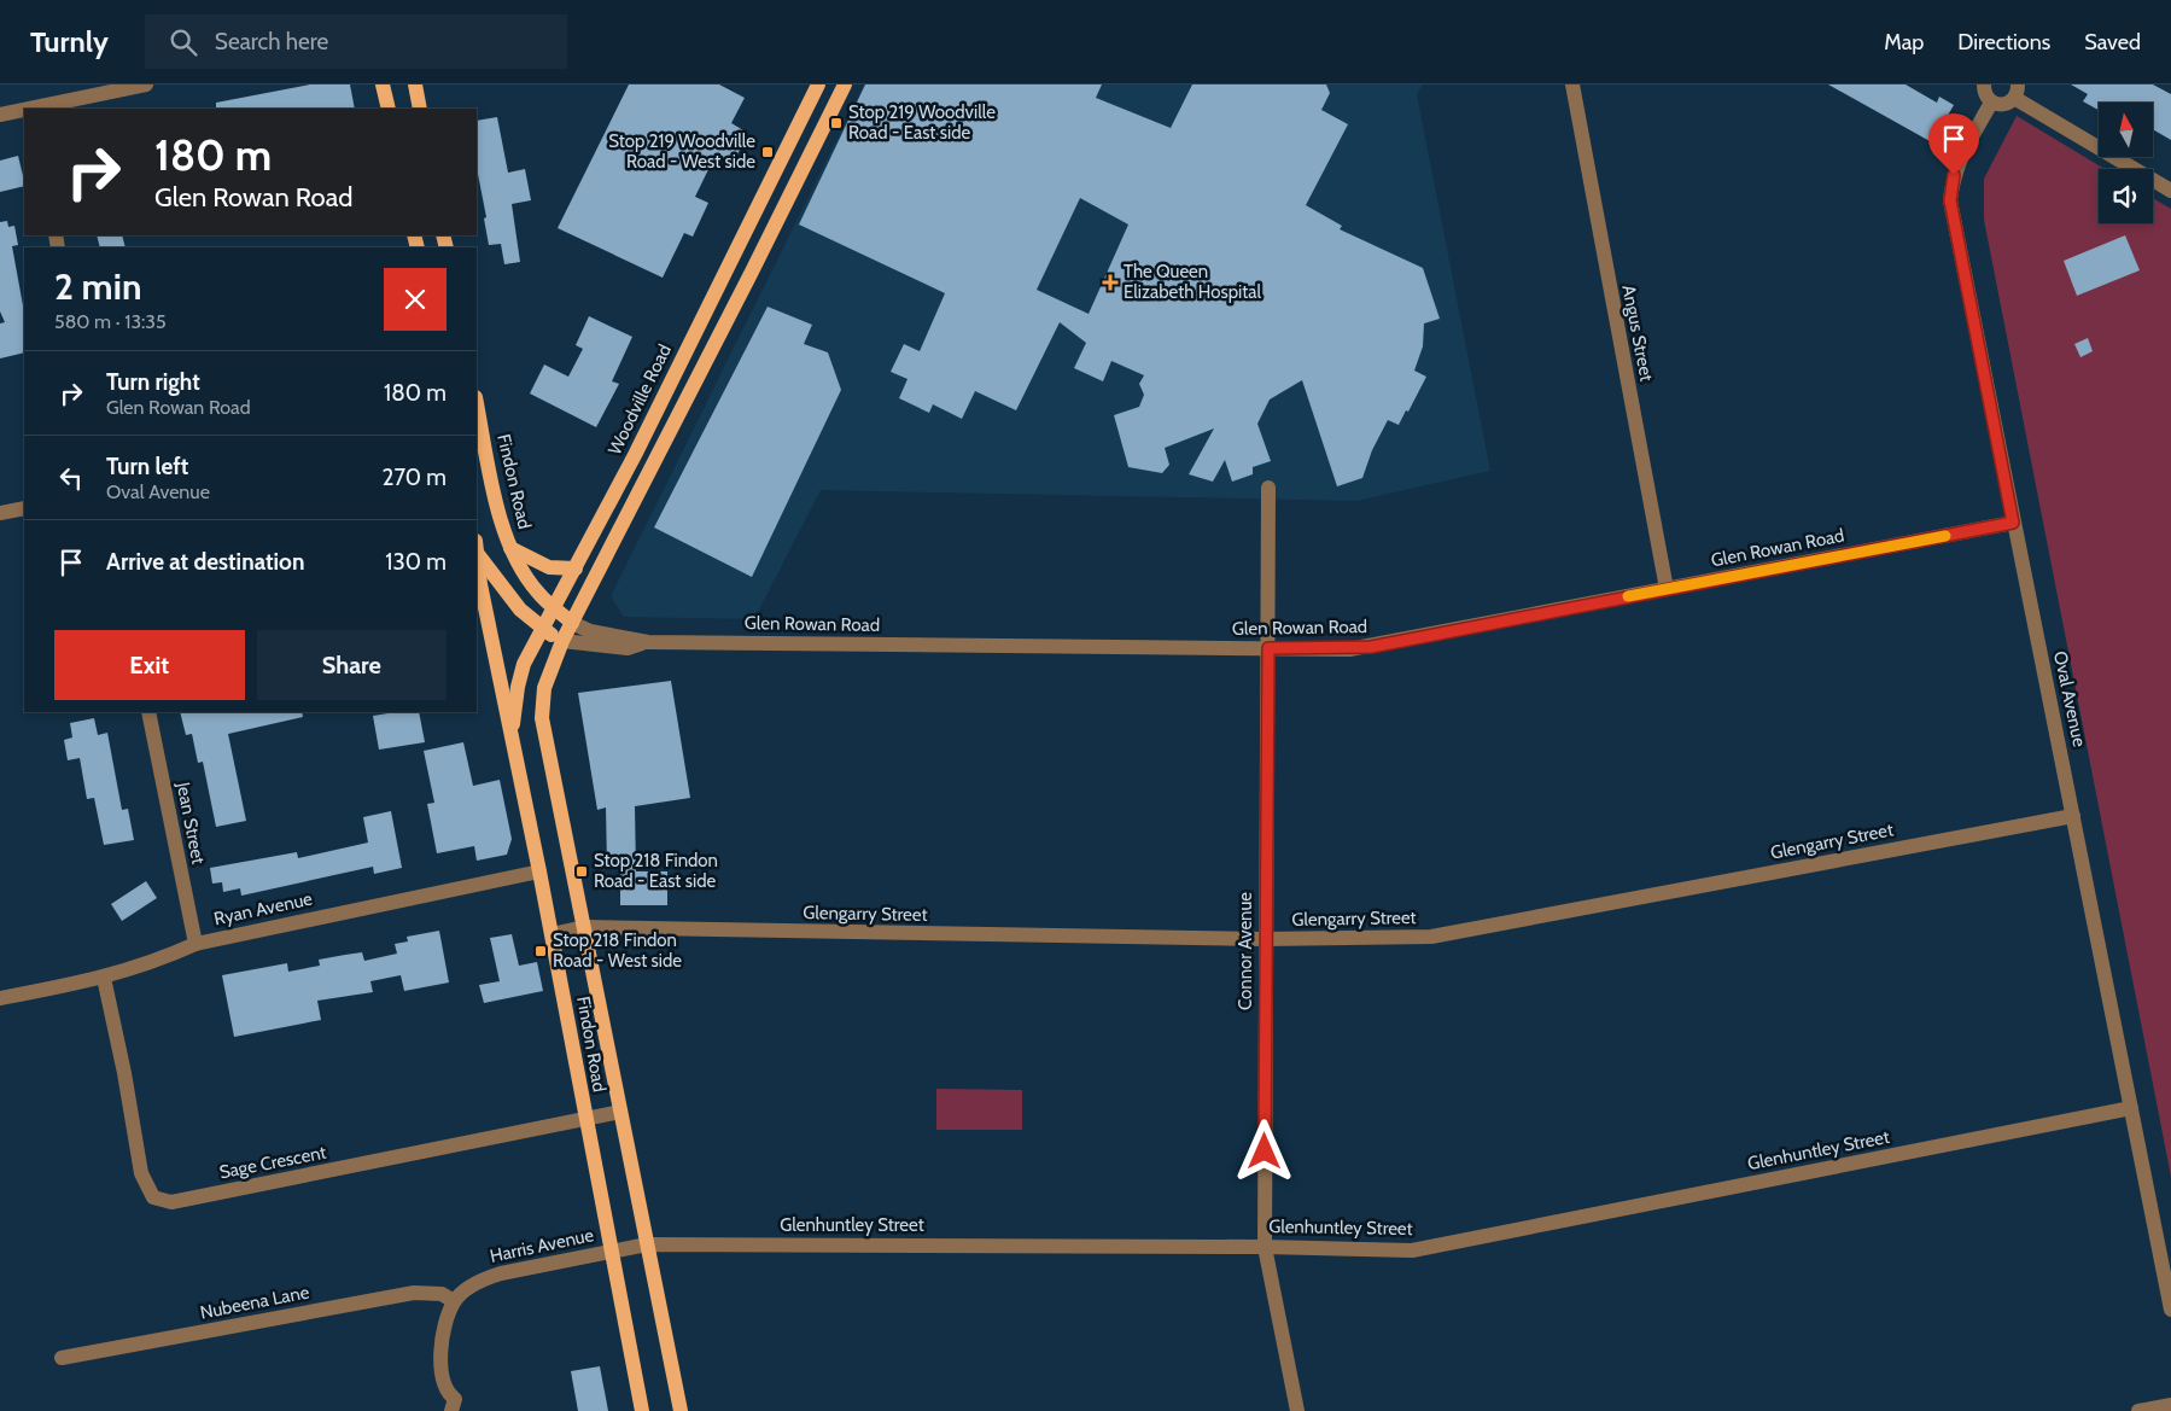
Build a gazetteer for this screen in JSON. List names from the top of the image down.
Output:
{
  "streets": {
    "main road": ["Woodville Road", "Findon Road"],
    "street": [
      "Angus Street",
      "Glen Rowan Road",
      "Oval Avenue",
      "Jean Street",
      "Glengarry Street",
      "Ryan Avenue",
      "Connor Avenue",
      "Glenhuntley Street",
      "Sage Crescent",
      "Harris Avenue",
      "Nubeena Lane"
    ]
  },
  "crossings": [
    ["Angus Street", "Glen Rowan Road"],
    ["Woodville Road", "Findon Road"],
    ["Findon Road", "Glen Rowan Road"],
    ["Findon Road", "Glengarry Street"],
    ["Findon Road", "Ryan Avenue"],
    ["Findon Road", "Glenhuntley Street"],
    ["Findon Road", "Sage Crescent"],
    ["Findon Road", "Harris Avenue"],
    ["Glen Rowan Road", "Oval Avenue"],
    ["Glen Rowan Road", "Connor Avenue"],
    ["Oval Avenue", "Glengarry Street"],
    ["Oval Avenue", "Glenhuntley Street"],
    ["Jean Street", "Ryan Avenue"],
    ["Glengarry Street", "Connor Avenue"],
    ["Ryan Avenue", "Sage Crescent"],
    ["Connor Avenue", "Glenhuntley Street"],
    ["Glenhuntley Street", "Harris Avenue"],
    ["Harris Avenue", "Nubeena Lane"]
  ],
  "places": {
    "transit": [
      "Stop 219 Woodville Road - East side",
      "Stop 219 Woodville Road - West side",
      "Stop 218 Findon Road - East side",
      "Stop 218 Findon Road - West side"
    ],
    "health": ["The Queen Elizabeth Hospital"]
  },
  "north": "top",
  "page": {
    "header": "Turnly",
    "search": "Search here",
    "nav": ["Map", "Directions", "Saved"],
    "turn": ["180 m", "Glen Rowan Road"],
    "heading": ["2 min", "580 m · 13:35"],
    "list": [
      {
        "name": "Turn right",
        "note": "Glen Rowan Road",
        "value": "180 m"
      },
      {
        "name": "Turn left",
        "note": "Oval Avenue",
        "value": "270 m"
      },
      {
        "name": "Arrive at destination",
        "value": "130 m"
      }
    ],
    "buttons": ["Exit", "Share"]
  }
}
